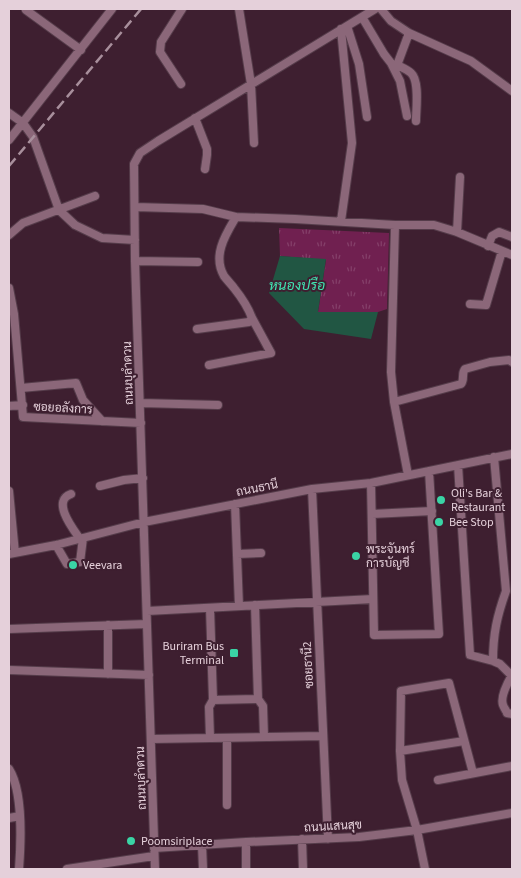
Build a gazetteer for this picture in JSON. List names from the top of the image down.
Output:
{
  "streets": {
    "street": [
      "ถนนบุลำดวน",
      "ซอยอลังการ",
      "ถนนธานี",
      "ซอยธานี2",
      "ถนนแสนสุข"
    ]
  },
  "crossings": [
    ["ถนนบุลำดวน", "ซอยอลังการ"],
    ["ถนนบุลำดวน", "ถนนธานี"],
    ["ถนนบุลำดวน", "ถนนแสนสุข"],
    ["ถนนธานี", "ซอยธานี2"],
    ["ซอยธานี2", "ถนนแสนสุข"]
  ],
  "water": ["หนองปรือ"],
  "places": {
    "other": [
      "Oli's Bar & Restaurant",
      "Bee Stop",
      "พระจันทร์ การบัญชี",
      "Veevara",
      "Poomsiriplace"
    ],
    "transit": ["Buriram Bus Terminal"]
  }
}
